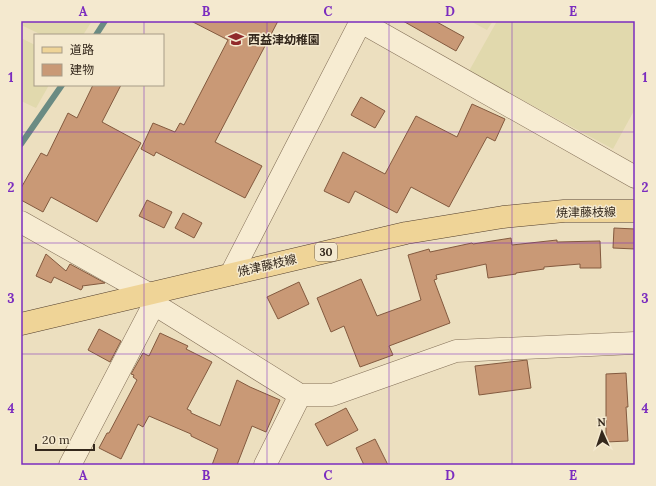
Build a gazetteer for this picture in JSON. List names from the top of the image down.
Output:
{
  "streets": {
    "main road": ["焼津藤枝線", "30"]
  },
  "places": {
    "school or university": ["西益津幼稚園"]
  },
  "legend": ["道路", "建物"],
  "scale_bar": "20 m",
  "north": "top",
  "grid": {
    "columns": [
      "A",
      "B",
      "C",
      "D",
      "E"
    ],
    "rows": [
      "1",
      "2",
      "3",
      "4"
    ]
  }
}
